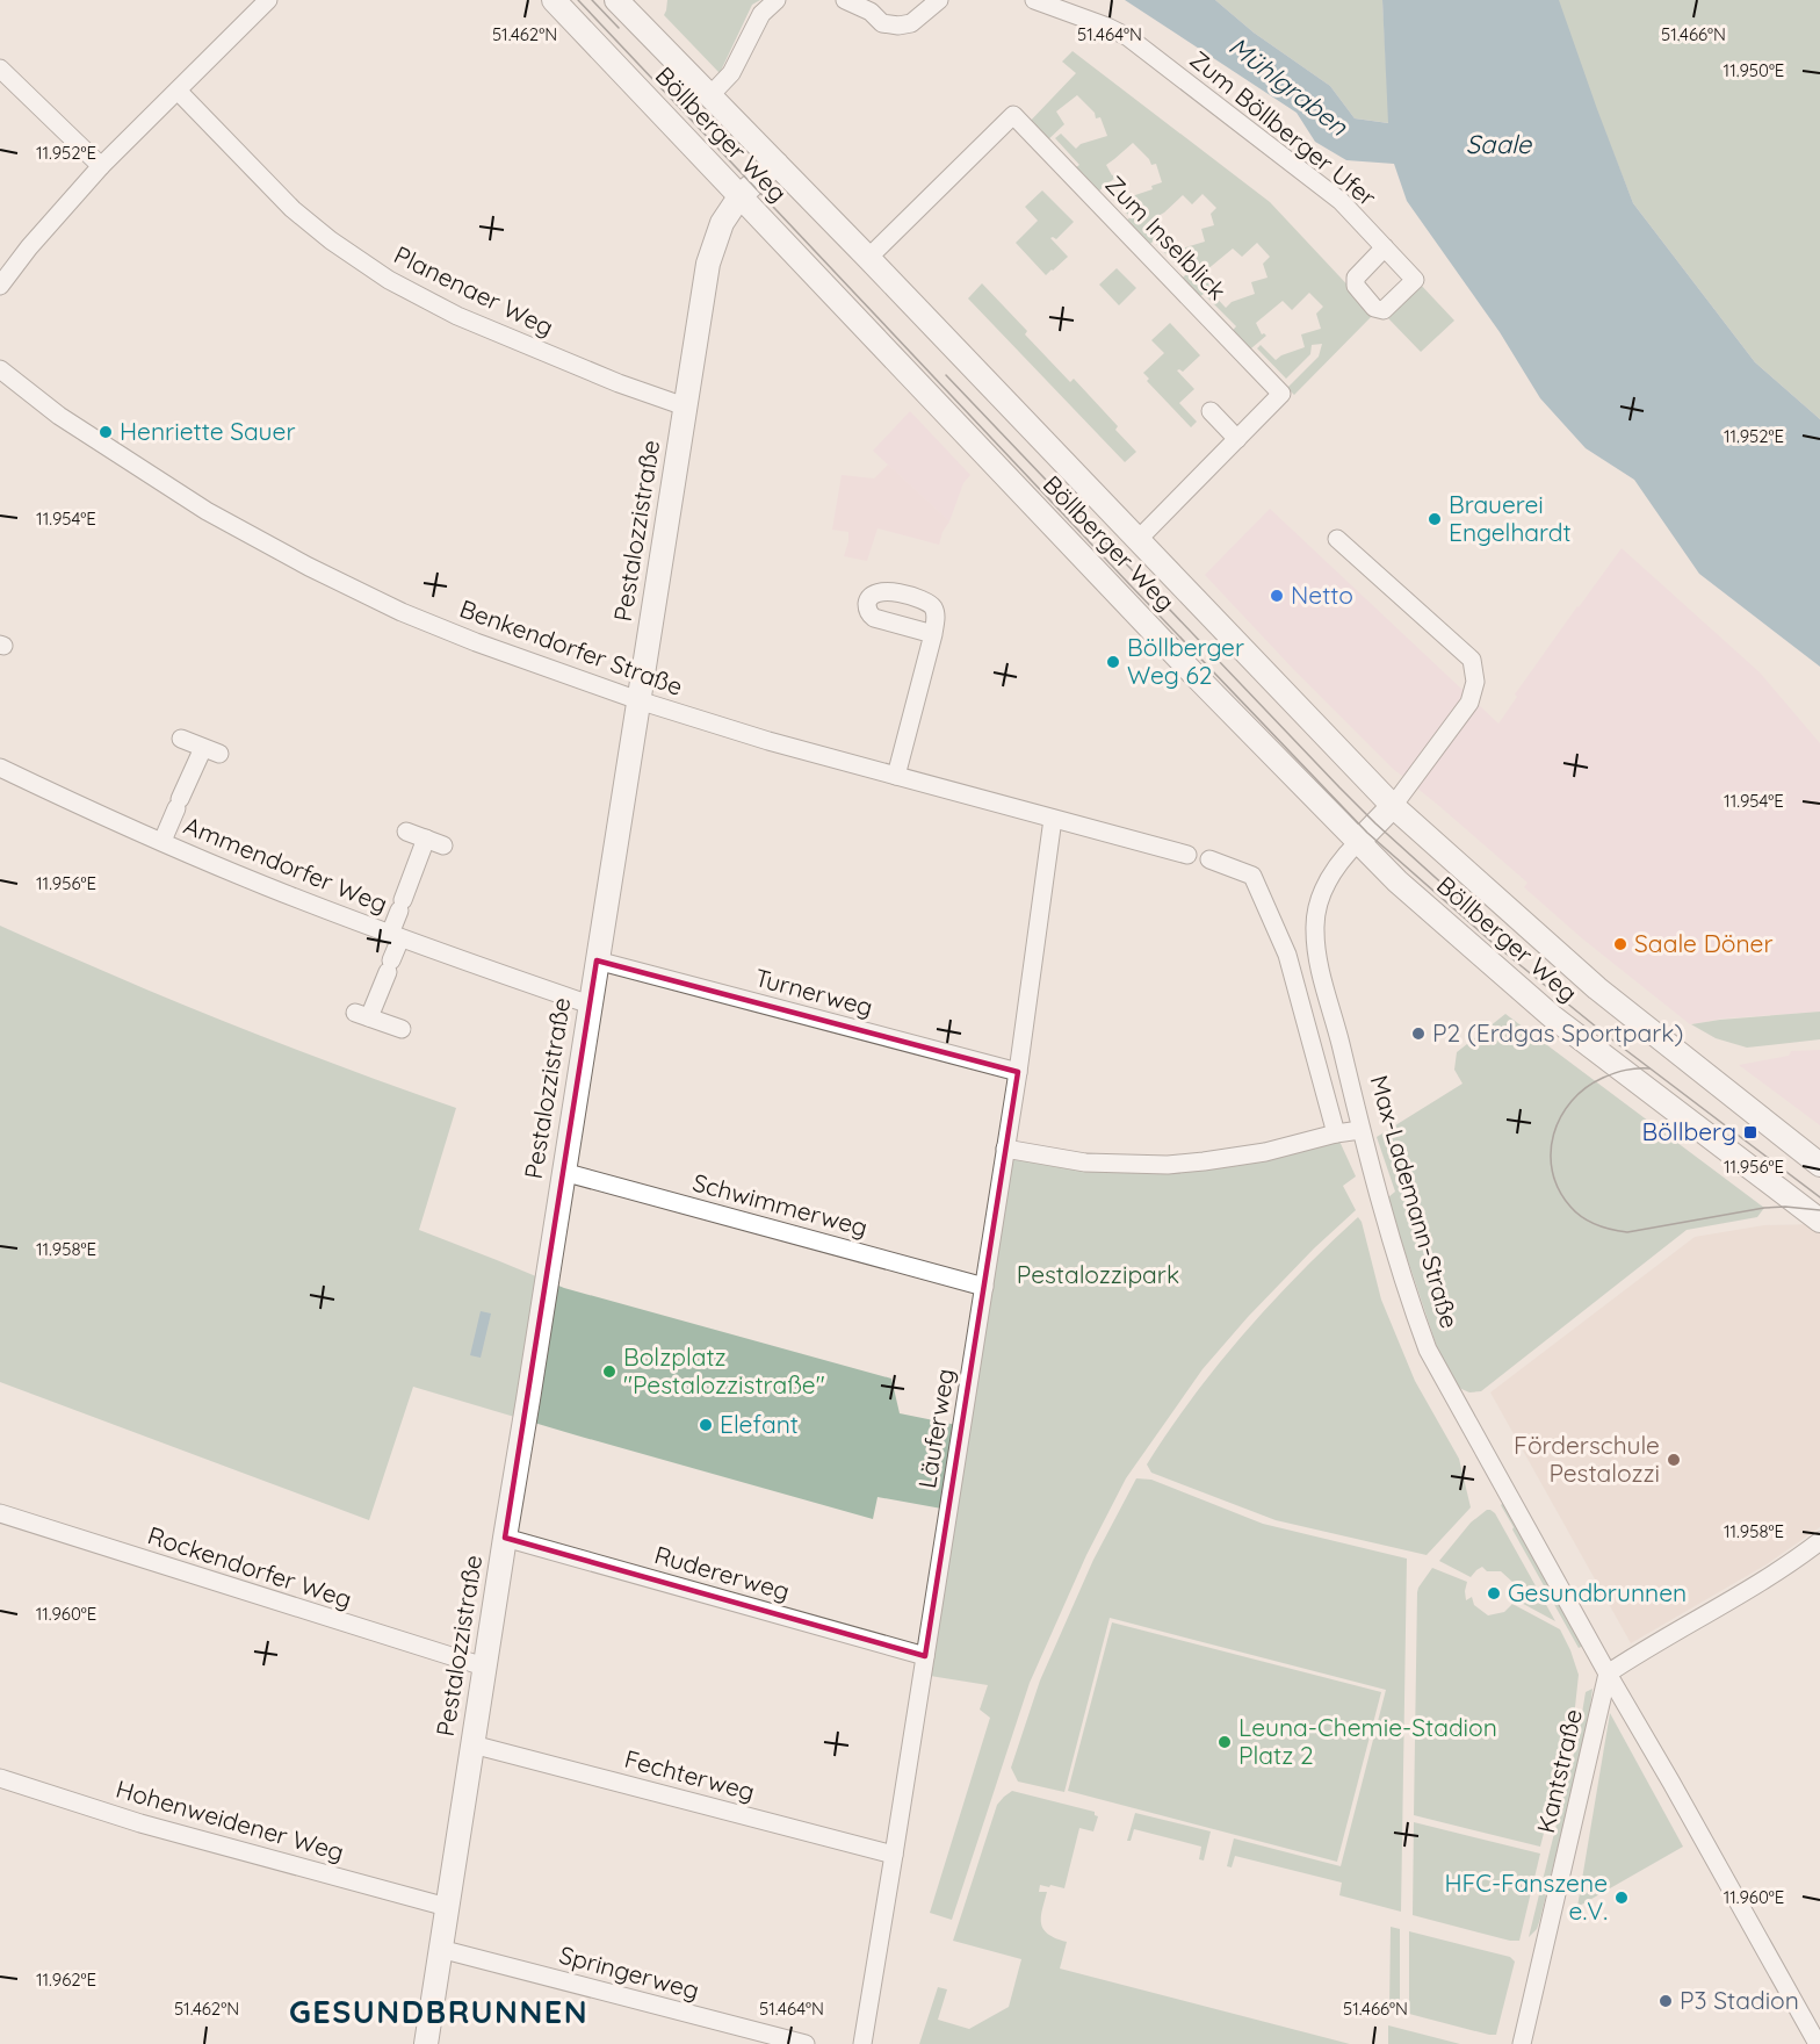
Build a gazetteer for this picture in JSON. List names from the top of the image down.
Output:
{
  "streets": {
    "street": [
      "Zum Böllberger Ufer",
      "Böllberger Weg",
      "Zum Inselblick",
      "Planenaer Weg",
      "Pestalozzistraße",
      "Benkendorfer Straße",
      "Ammendorfer Weg",
      "Turnerweg",
      "Max-Lademann-Straße",
      "Schwimmerweg",
      "Läuferweg",
      "Rockendorfer Weg",
      "Rudererweg",
      "Kantstraße",
      "Fechterweg",
      "Hohenweidener Weg",
      "Springerweg"
    ]
  },
  "crossings": [
    ["Böllberger Weg", "Zum Inselblick"],
    ["Böllberger Weg", "Pestalozzistraße"],
    ["Böllberger Weg", "Max-Lademann-Straße"],
    ["Planenaer Weg", "Pestalozzistraße"],
    ["Pestalozzistraße", "Benkendorfer Straße"],
    ["Pestalozzistraße", "Ammendorfer Weg"],
    ["Pestalozzistraße", "Turnerweg"],
    ["Pestalozzistraße", "Schwimmerweg"],
    ["Pestalozzistraße", "Rockendorfer Weg"],
    ["Pestalozzistraße", "Rudererweg"],
    ["Pestalozzistraße", "Fechterweg"],
    ["Pestalozzistraße", "Hohenweidener Weg"],
    ["Pestalozzistraße", "Springerweg"],
    ["Benkendorfer Straße", "Läuferweg"],
    ["Turnerweg", "Läuferweg"],
    ["Max-Lademann-Straße", "Kantstraße"],
    ["Schwimmerweg", "Läuferweg"],
    ["Läuferweg", "Rudererweg"],
    ["Läuferweg", "Fechterweg"]
  ],
  "districts": ["GESUNDBRUNNEN"],
  "water": ["Mühlgraben", "Saale"],
  "parks": ["Pestalozzipark"],
  "places": {
    "other": [
      "Henriette Sauer",
      "Brauerei Engelhardt",
      "Netto",
      "Böllberger Weg 62",
      "Saale Döner",
      "P2 (Erdgas Sportpark)",
      "Bolzplatz \"Pestalozzistraße\"",
      "Elefant",
      "Förderschule Pestalozzi",
      "Gesundbrunnen",
      "Leuna-Chemie-Stadion Platz 2",
      "HFC-Fanszene e.V.",
      "P3 Stadion"
    ],
    "transit": ["Böllberg"]
  },
  "coordinates": [
    "51.462°N",
    "51.464°N",
    "51.466°N",
    "11.950°E",
    "11.952°E",
    "11.954°E",
    "11.956°E",
    "11.958°E",
    "11.960°E",
    "11.962°E"
  ]
}
